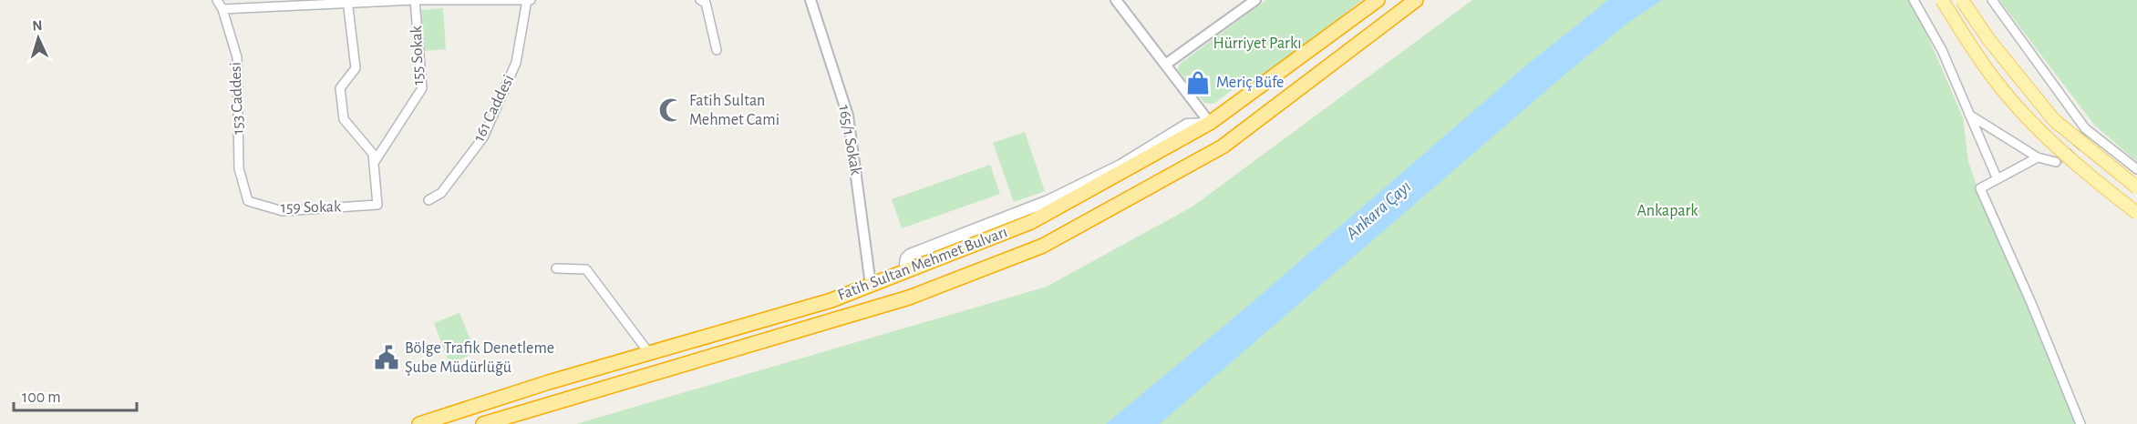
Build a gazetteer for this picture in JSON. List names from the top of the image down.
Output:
{
  "streets": {
    "highway": ["Fatih Sultan Mehmet Bulvarı"],
    "street": [
      "155 Sokak",
      "153 Caddesi",
      "161 Caddesi",
      "165/1 Sokak",
      "159 Sokak"
    ]
  },
  "crossings": [
    ["155 Sokak", "159 Sokak"],
    ["153 Caddesi", "159 Sokak"],
    ["165/1 Sokak", "Fatih Sultan Mehmet Bulvarı"]
  ],
  "water": ["Ankara Çayı"],
  "parks": ["Hürriyet Parkı", "Ankapark"],
  "places": {
    "shop": ["Meriç Büfe"],
    "mosque": ["Fatih Sultan Mehmet Cami"],
    "public building": ["Bölge Trafik Denetleme Şube Müdürlüğü"]
  },
  "scale_bar": "100 m",
  "north": "top"
}
